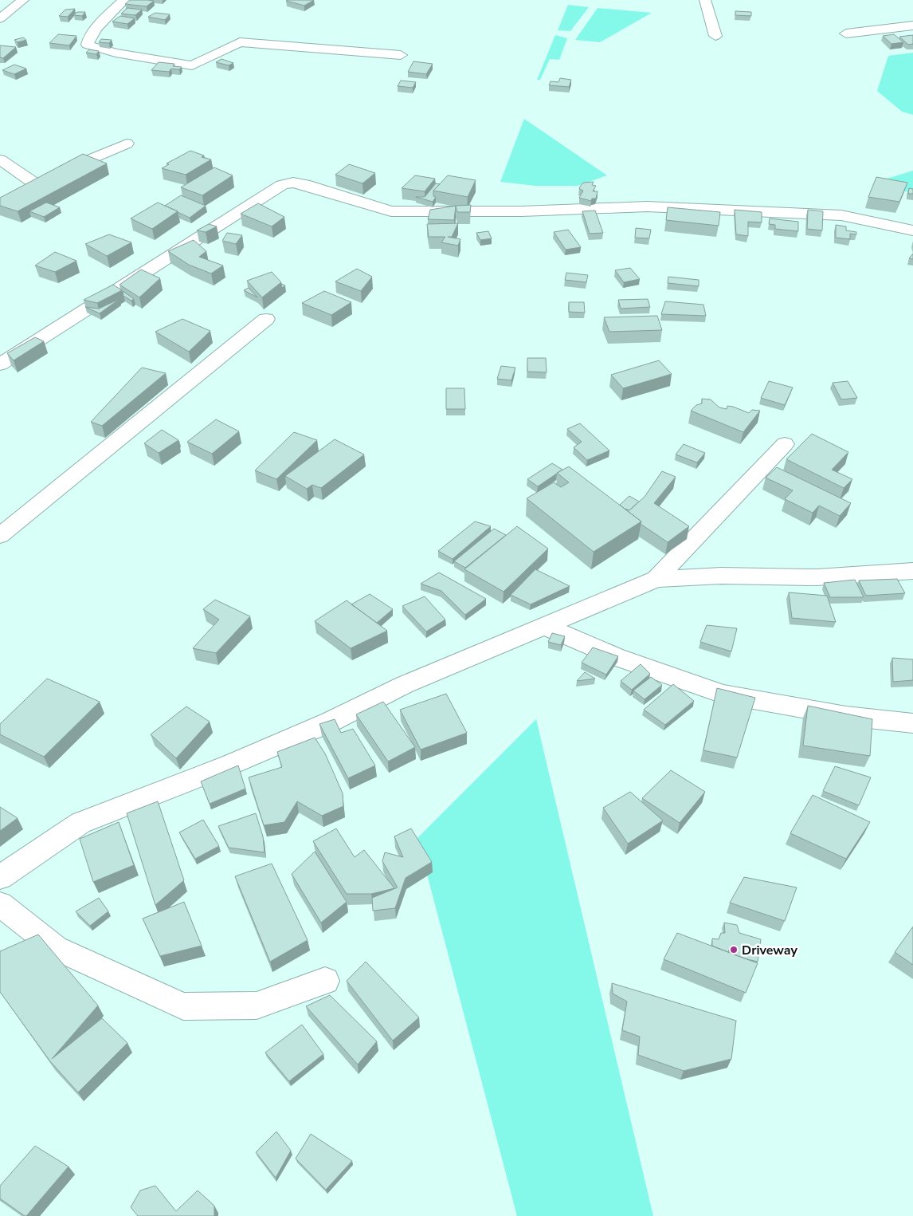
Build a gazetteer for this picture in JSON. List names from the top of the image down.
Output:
{
  "places": ["Driveway"]
}
